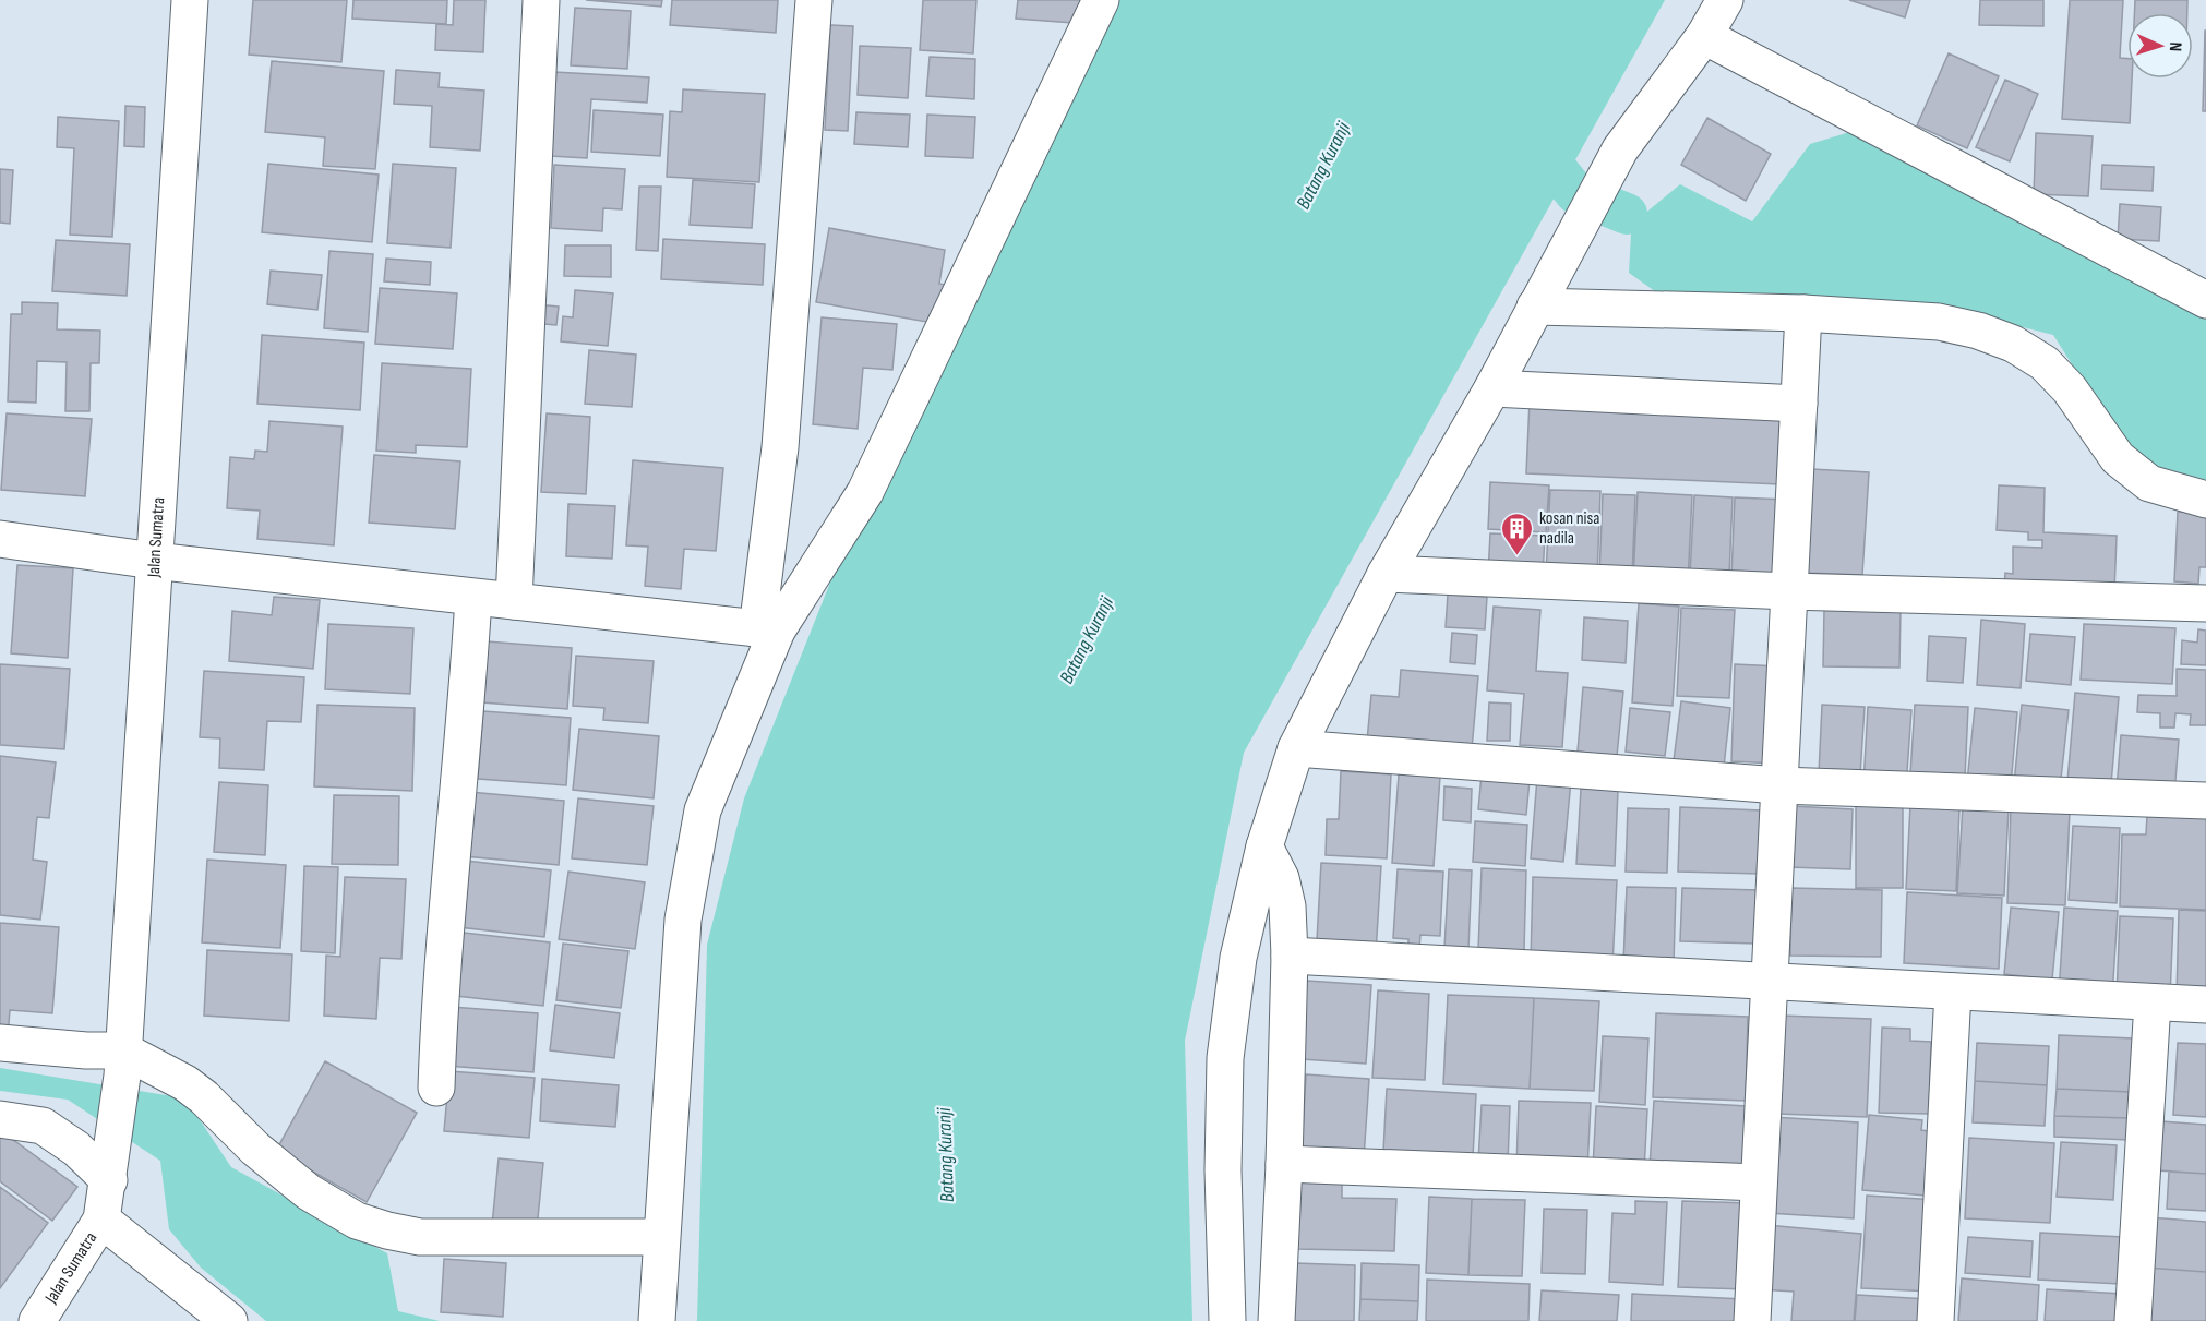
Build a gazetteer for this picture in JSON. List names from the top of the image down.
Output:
{
  "streets": {
    "street": ["Jalan Sumatra"]
  },
  "water": ["Batang Kuranji"],
  "places": {
    "building": ["kosan nisa nadila"]
  },
  "north": "right"
}
